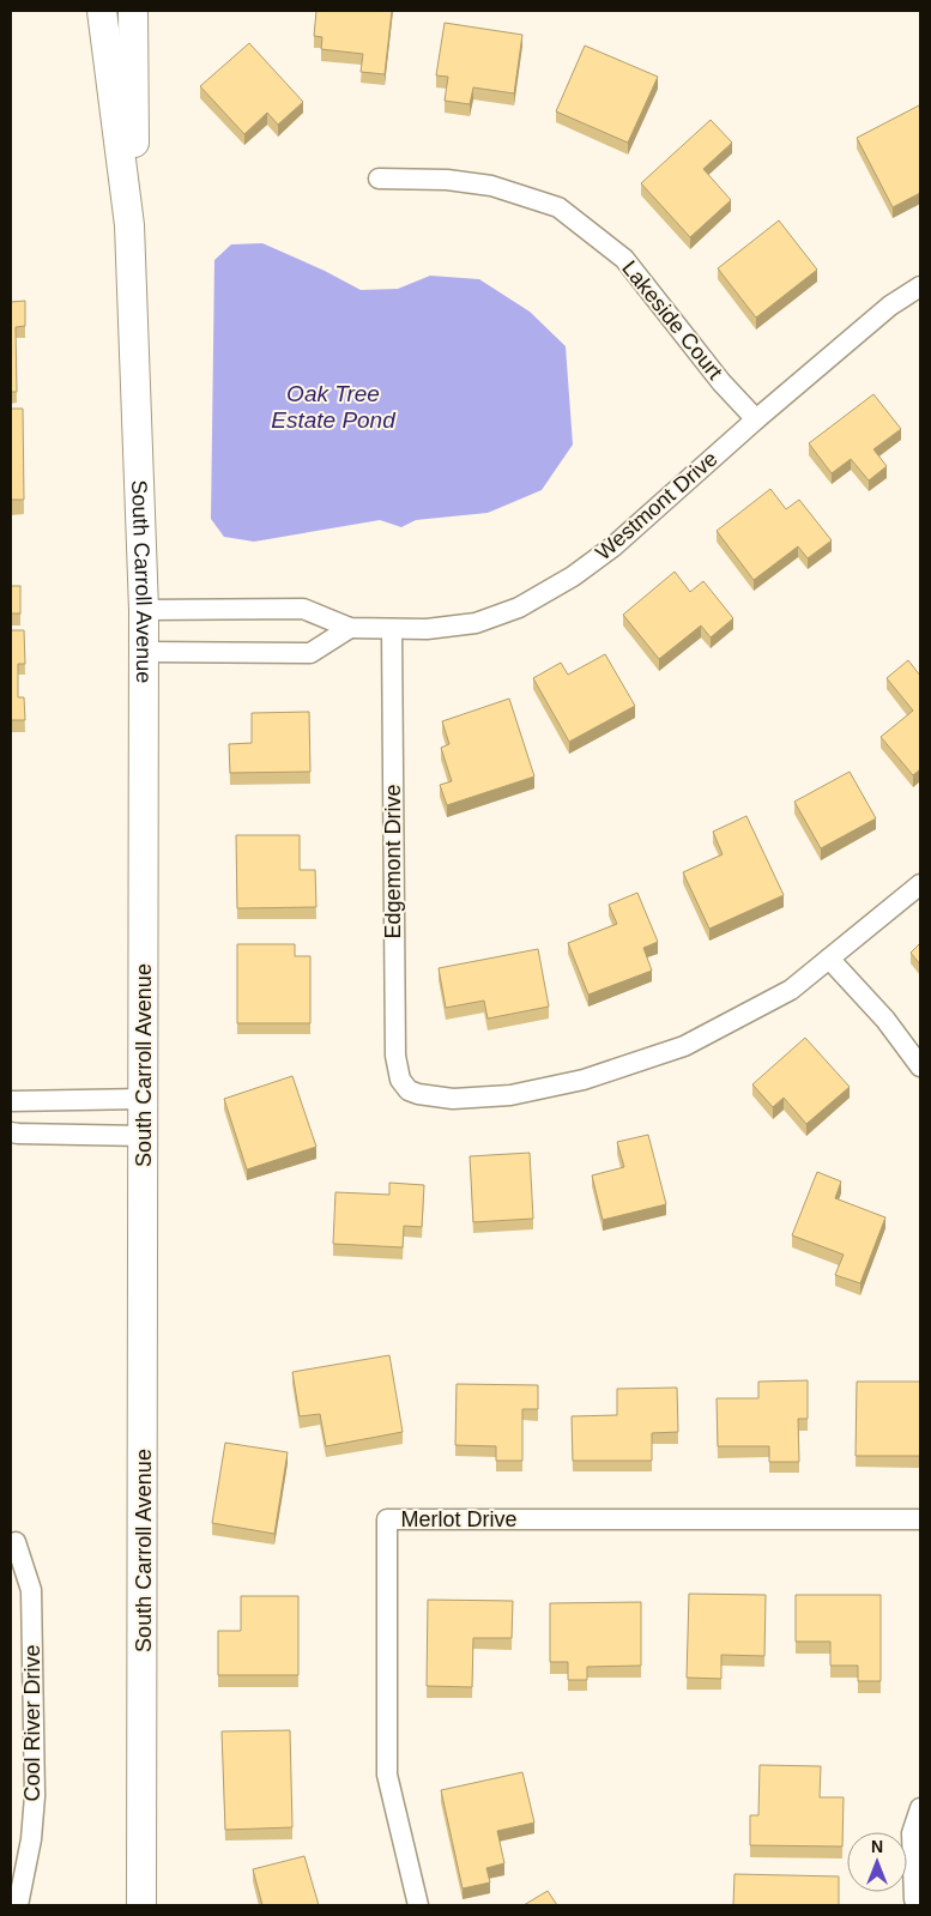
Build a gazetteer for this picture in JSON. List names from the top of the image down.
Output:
{
  "streets": {
    "main road": ["South Carroll Avenue"],
    "street": [
      "Lakeside Court",
      "Westmont Drive",
      "Edgemont Drive",
      "Merlot Drive",
      "Cool River Drive"
    ]
  },
  "crossings": [
    ["Lakeside Court", "Westmont Drive"],
    ["Westmont Drive", "South Carroll Avenue"],
    ["Westmont Drive", "Edgemont Drive"]
  ],
  "water": ["Oak Tree Estate Pond"],
  "north": "top"
}
